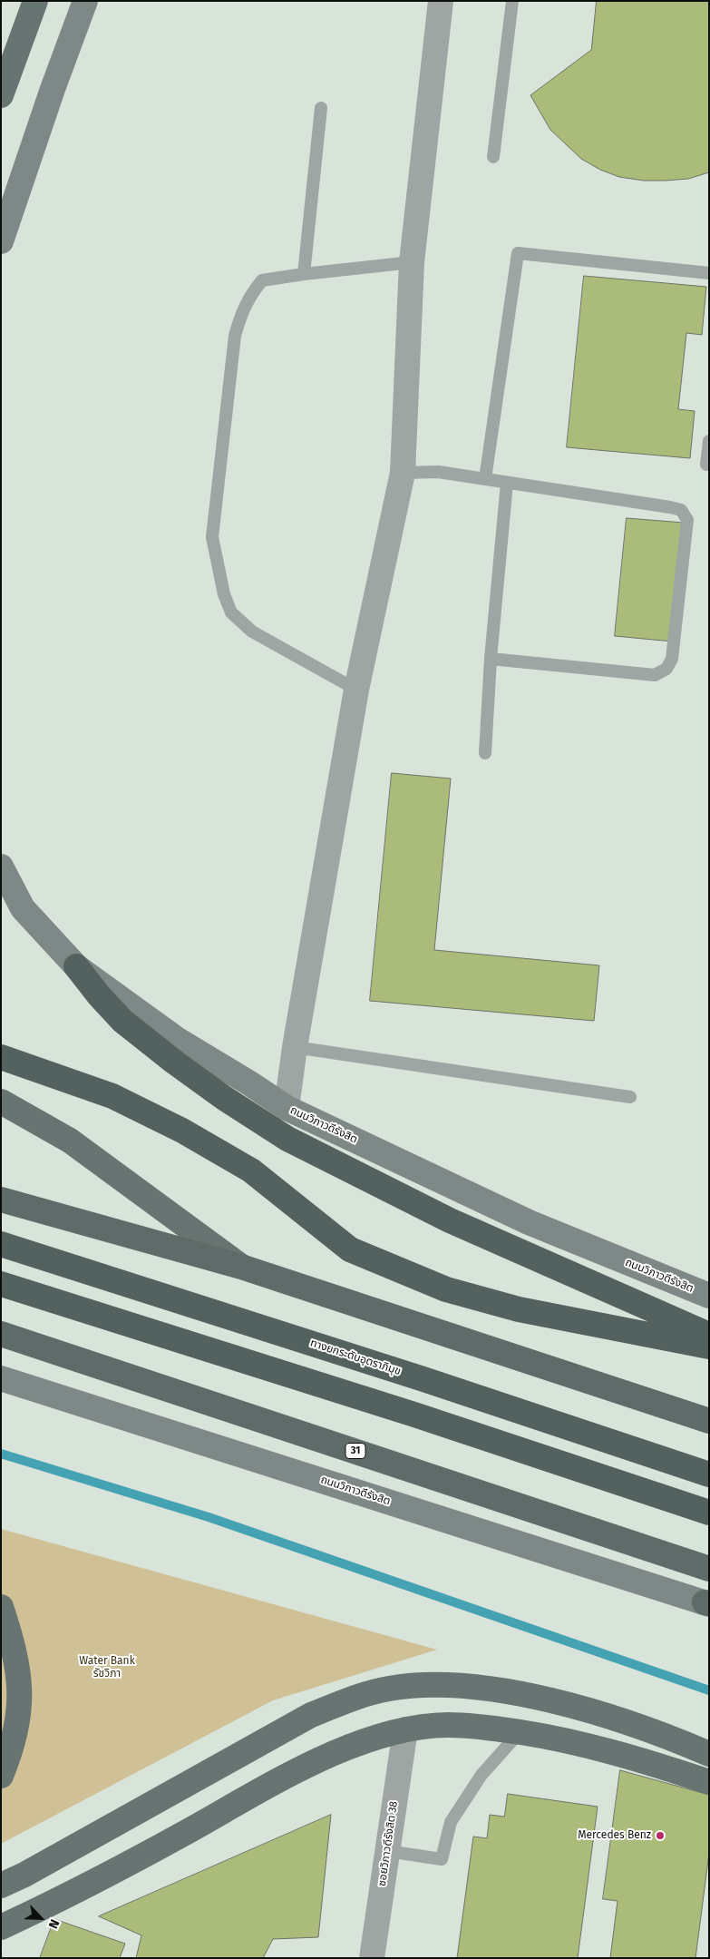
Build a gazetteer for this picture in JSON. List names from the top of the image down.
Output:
{
  "streets": {
    "highway": ["ทางยกระดับอุตราภิมุข", "31"],
    "main road": ["ถนนวิภาวดีรังสิต"],
    "street": ["ซอยวิภาวดีรังสิต 38"]
  },
  "parks": ["Water Bank รัชวิภา"],
  "places": ["Mercedes Benz"],
  "north": "bottom right"
}
